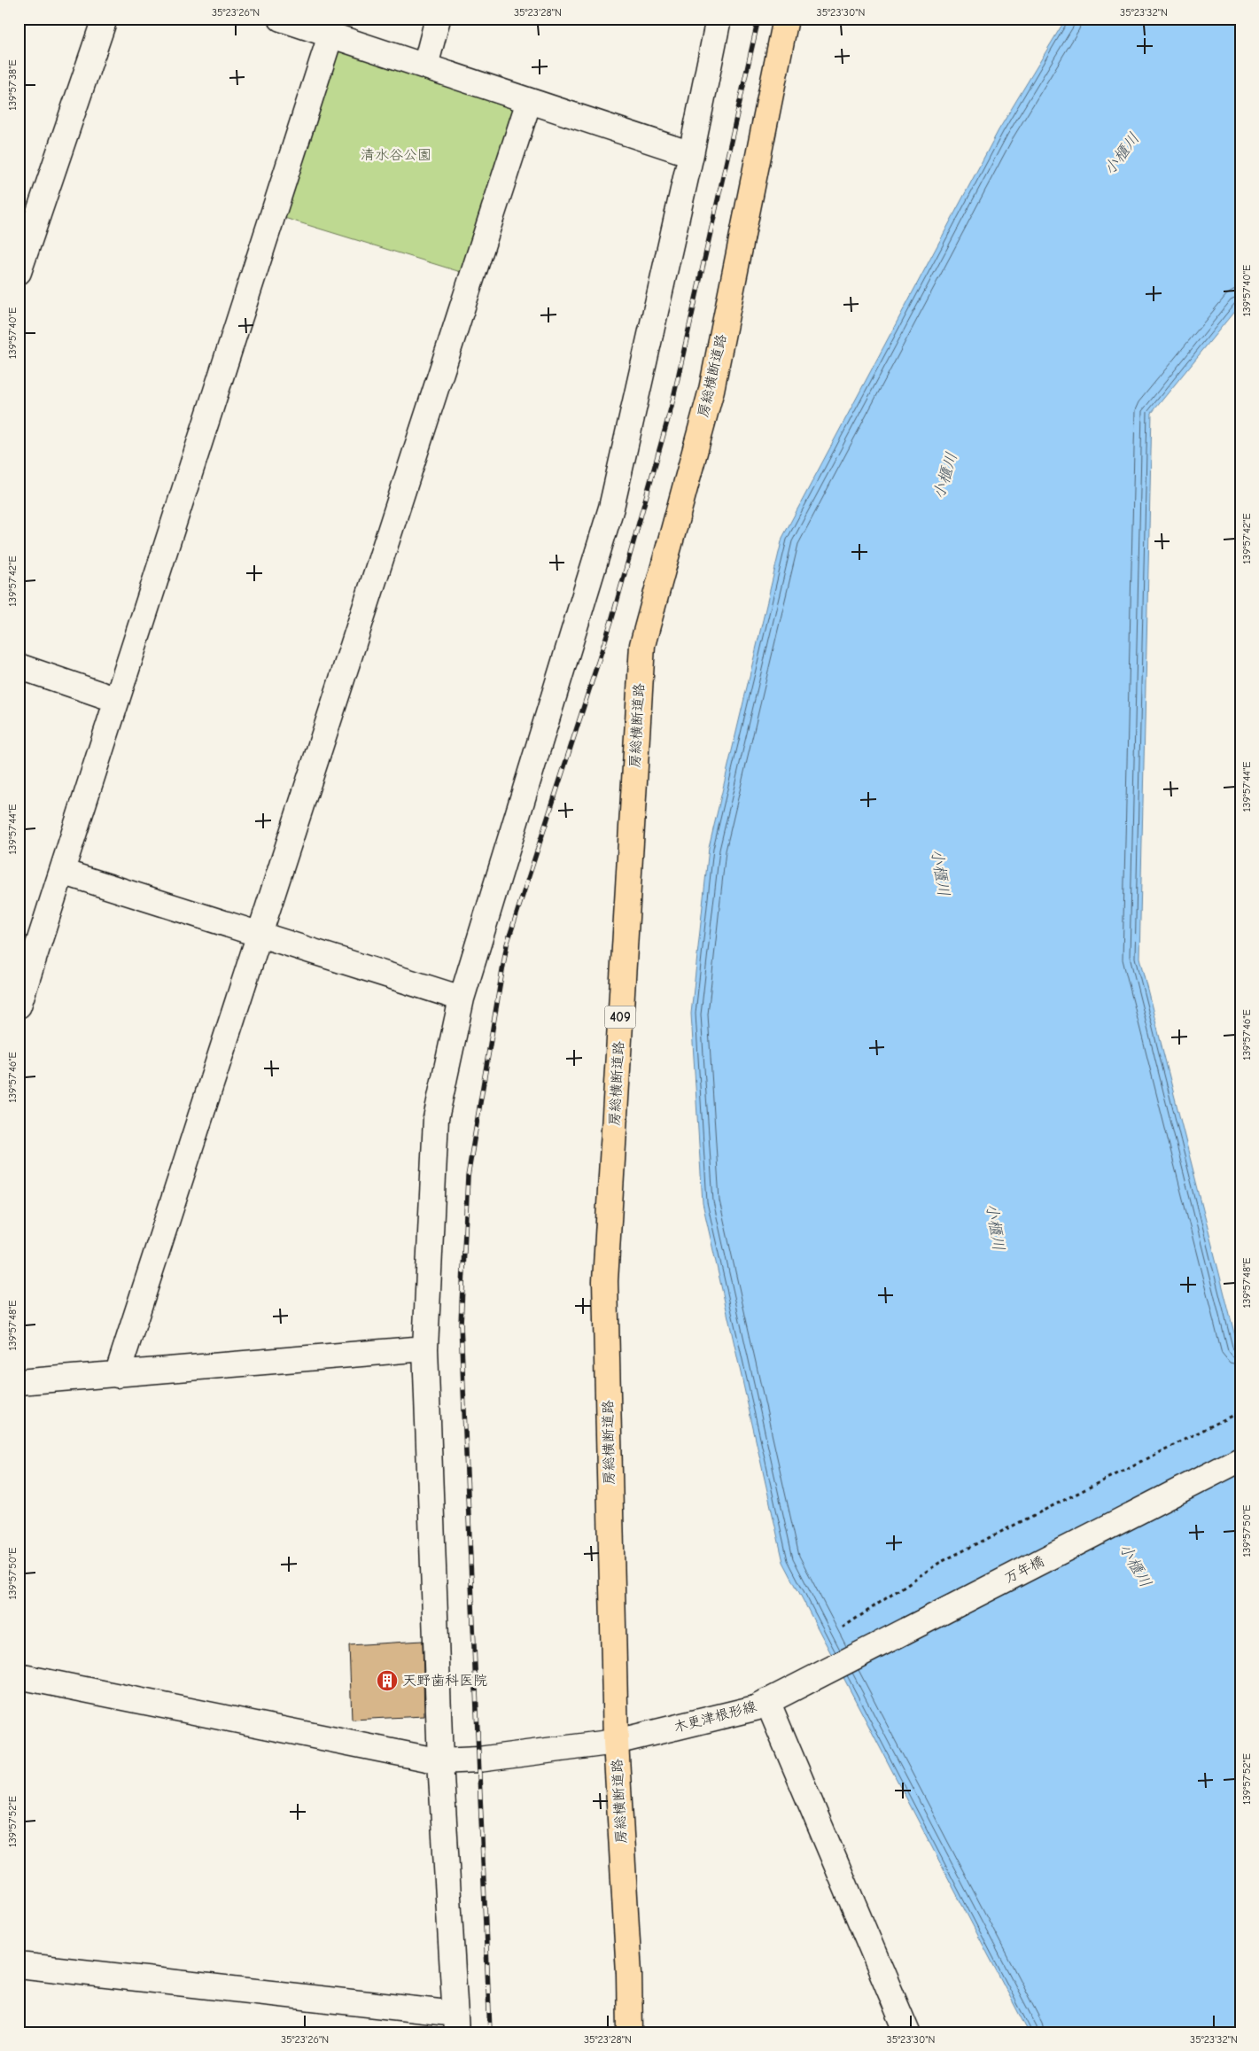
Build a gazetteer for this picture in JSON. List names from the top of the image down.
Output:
{
  "streets": {
    "highway": ["房総横断道路", "409"],
    "street": ["万年橋", "木更津根形線"]
  },
  "crossings": [
    ["房総横断道路", "木更津根形線"],
    ["万年橋", "木更津根形線"]
  ],
  "water": ["小櫃川"],
  "parks": ["清水谷公園"],
  "places": {
    "building": ["天野歯科医院"]
  },
  "coordinates": [
    "35°23'26\"N",
    "35°23'28\"N",
    "35°23'30\"N",
    "35°23'32\"N",
    "139°57'38\"E",
    "139°57'40\"E",
    "139°57'42\"E",
    "139°57'44\"E",
    "139°57'46\"E",
    "139°57'48\"E",
    "139°57'50\"E",
    "139°57'52\"E"
  ]
}
